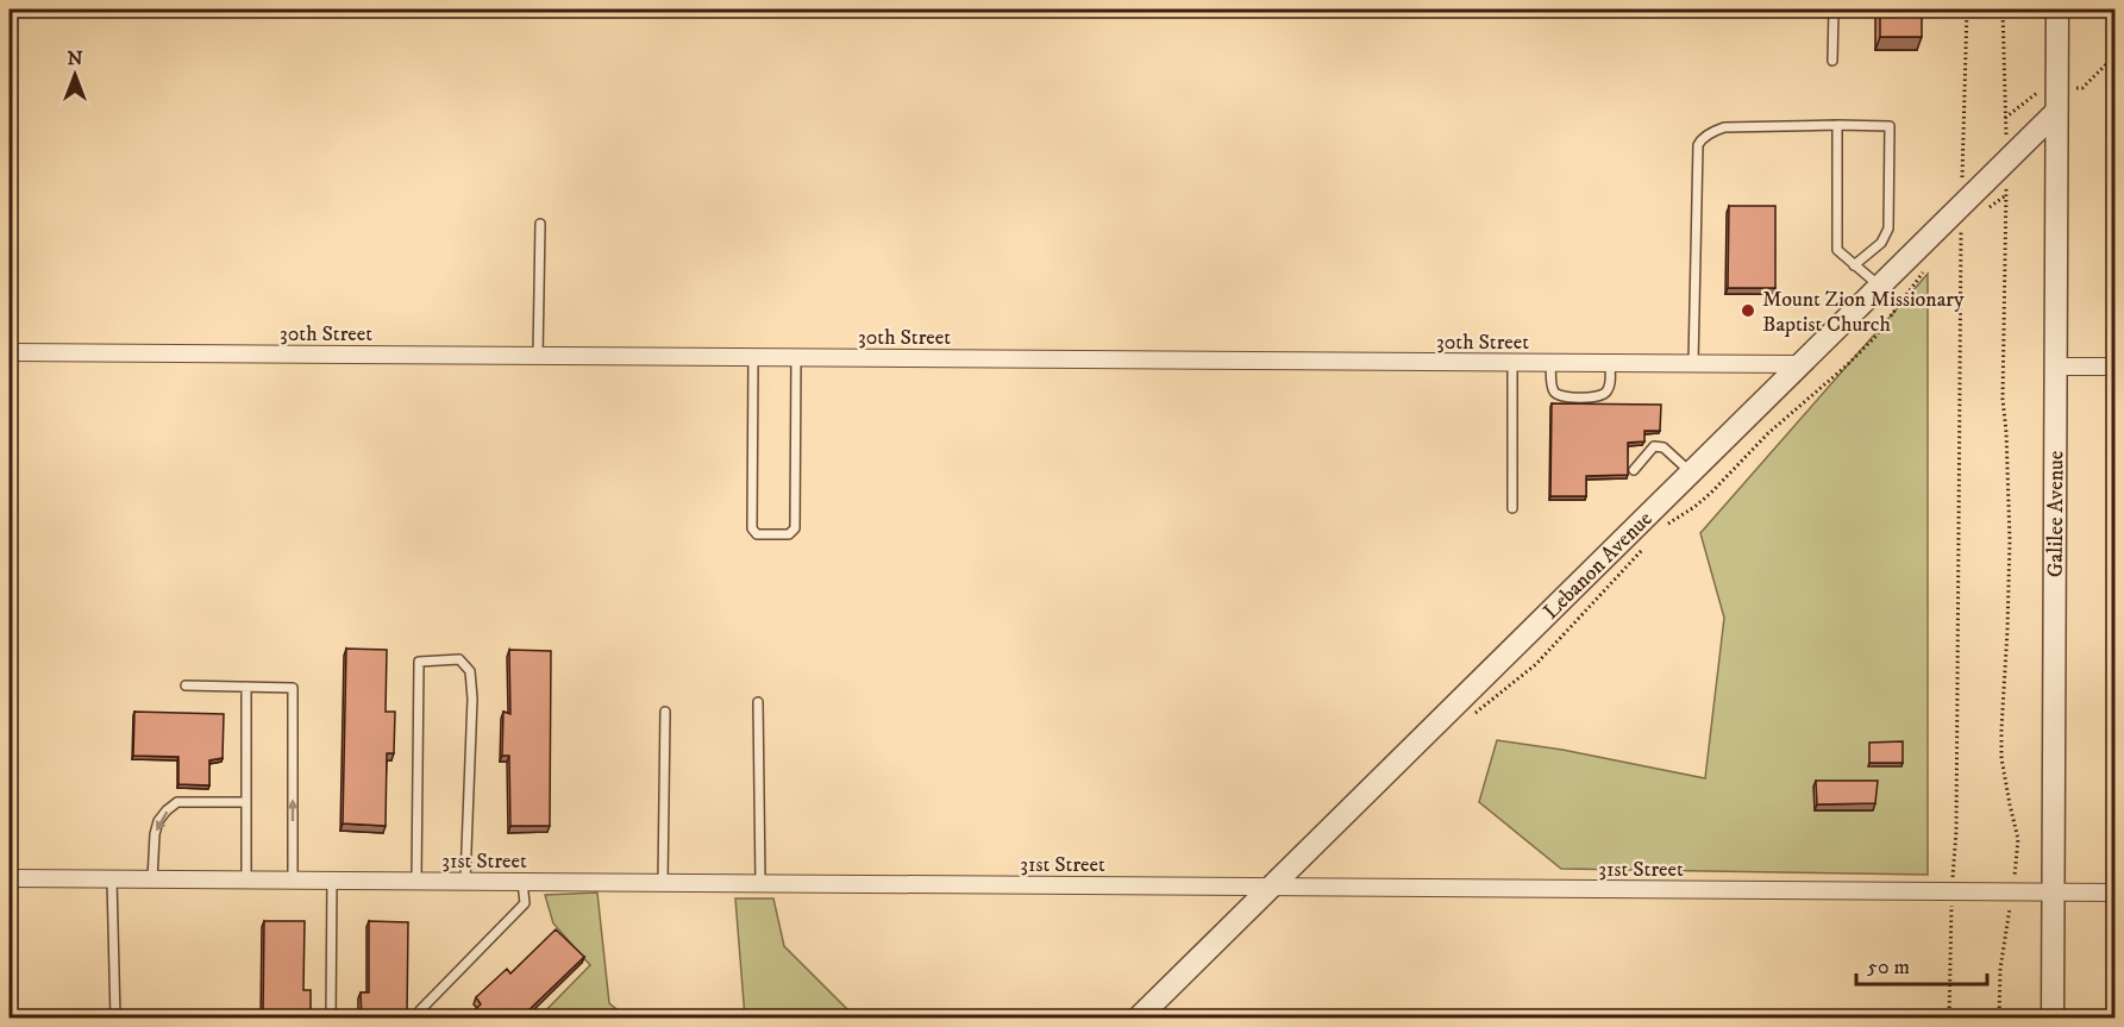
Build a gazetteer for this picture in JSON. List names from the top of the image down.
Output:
{
  "streets": {
    "street": [
      "30th Street",
      "Galilee Avenue",
      "Lebanon Avenue",
      "31st Street"
    ]
  },
  "crossings": [
    ["30th Street", "Lebanon Avenue"],
    ["Galilee Avenue", "Lebanon Avenue"],
    ["Galilee Avenue", "31st Street"],
    ["Lebanon Avenue", "31st Street"]
  ],
  "places": ["Mount Zion Missionary Baptist Church"],
  "scale_bar": "50 m",
  "north": "top"
}
